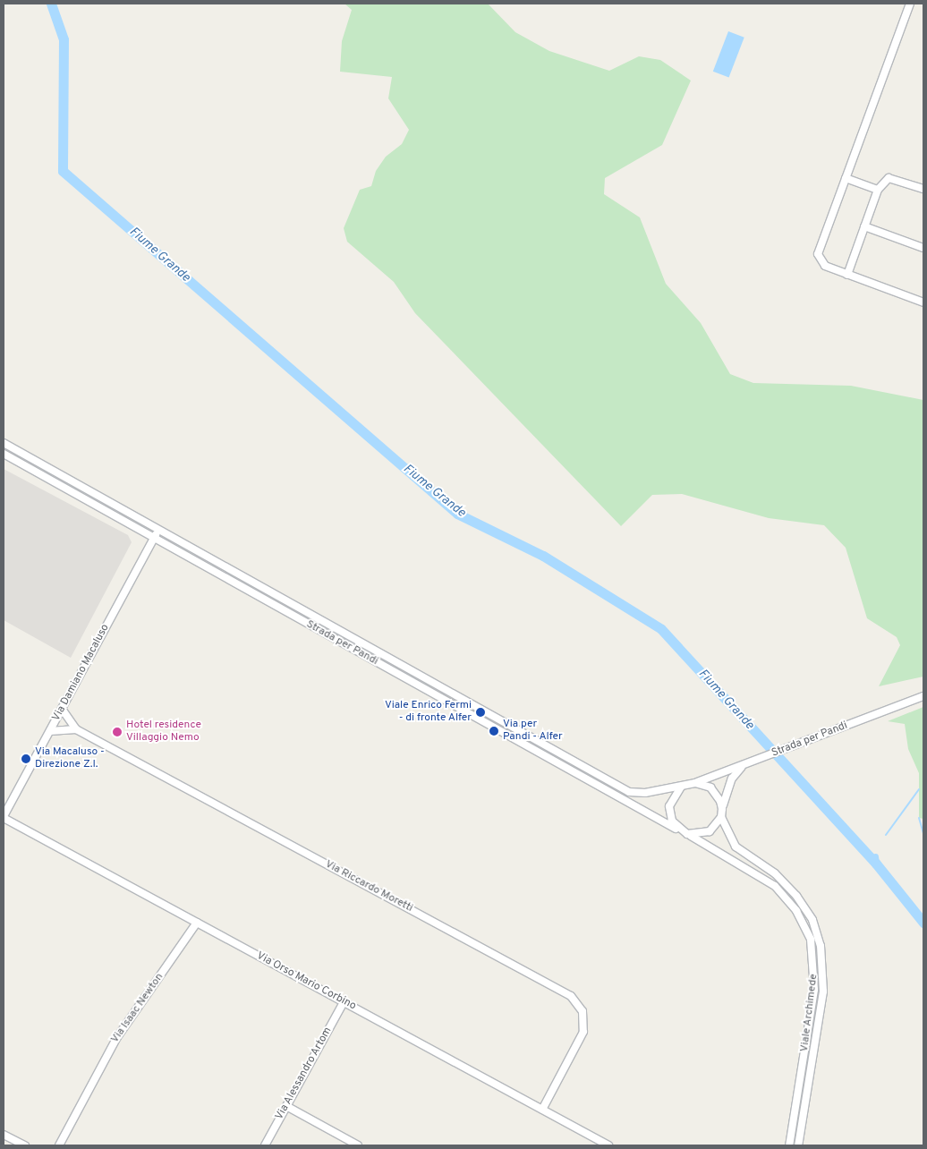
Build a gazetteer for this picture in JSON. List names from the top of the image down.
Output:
{
  "streets": {
    "street": [
      "Strada per Pandi",
      "Via Damiano Macaluso",
      "Via Riccardo Moretti",
      "Via Orso Mario Corbino",
      "Via Isaac Newton",
      "Viale Archimede",
      "Via Alessandro Artom"
    ]
  },
  "crossings": [
    ["Strada per Pandi", "Via Damiano Macaluso"],
    ["Strada per Pandi", "Viale Archimede"],
    ["Via Damiano Macaluso", "Via Riccardo Moretti"],
    ["Via Damiano Macaluso", "Via Orso Mario Corbino"],
    ["Via Riccardo Moretti", "Via Orso Mario Corbino"],
    ["Via Orso Mario Corbino", "Via Isaac Newton"],
    ["Via Orso Mario Corbino", "Via Alessandro Artom"]
  ],
  "water": ["Fiume Grande"],
  "places": [
    "Viale Enrico Fermi - di fronte Alfer",
    "Via per Pandi - Alfer",
    "Hotel residence Villaggio Nemo",
    "Via Macaluso - Direzione Z.I."
  ]
}
